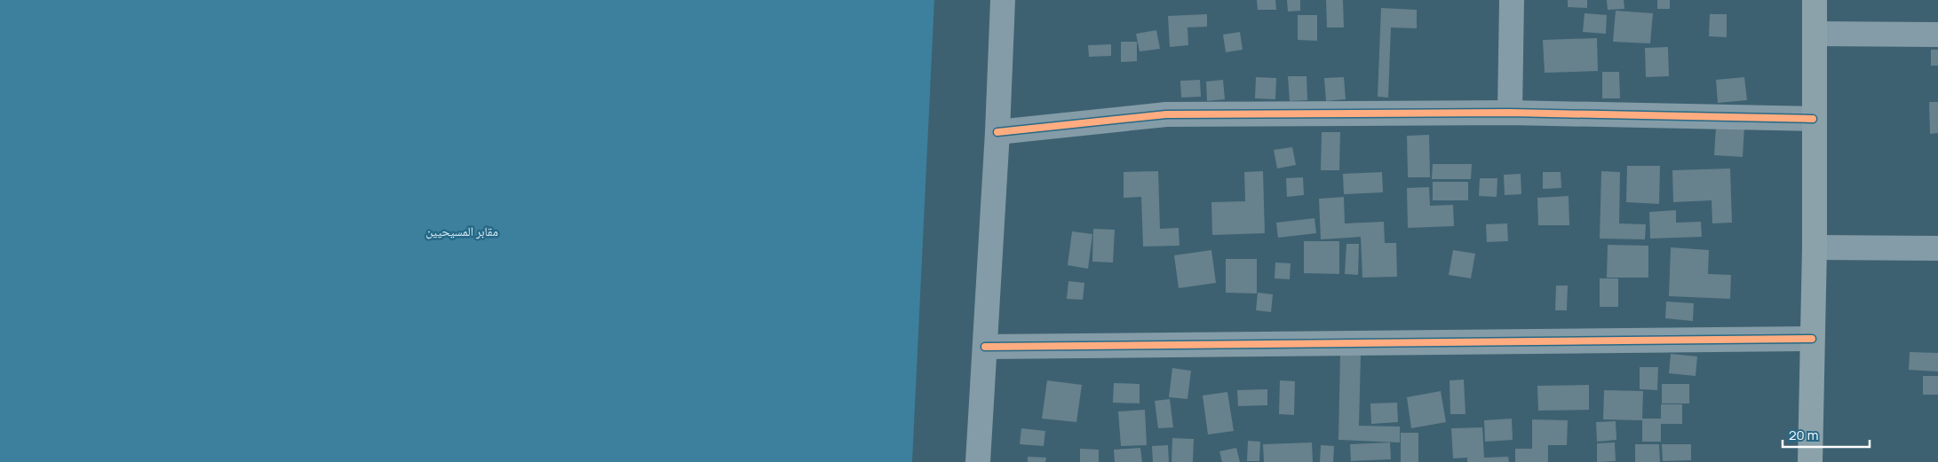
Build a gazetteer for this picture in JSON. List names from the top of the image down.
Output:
{
  "parks": ["مقابر المسيحيين"],
  "scale_bar": "20 m"
}
